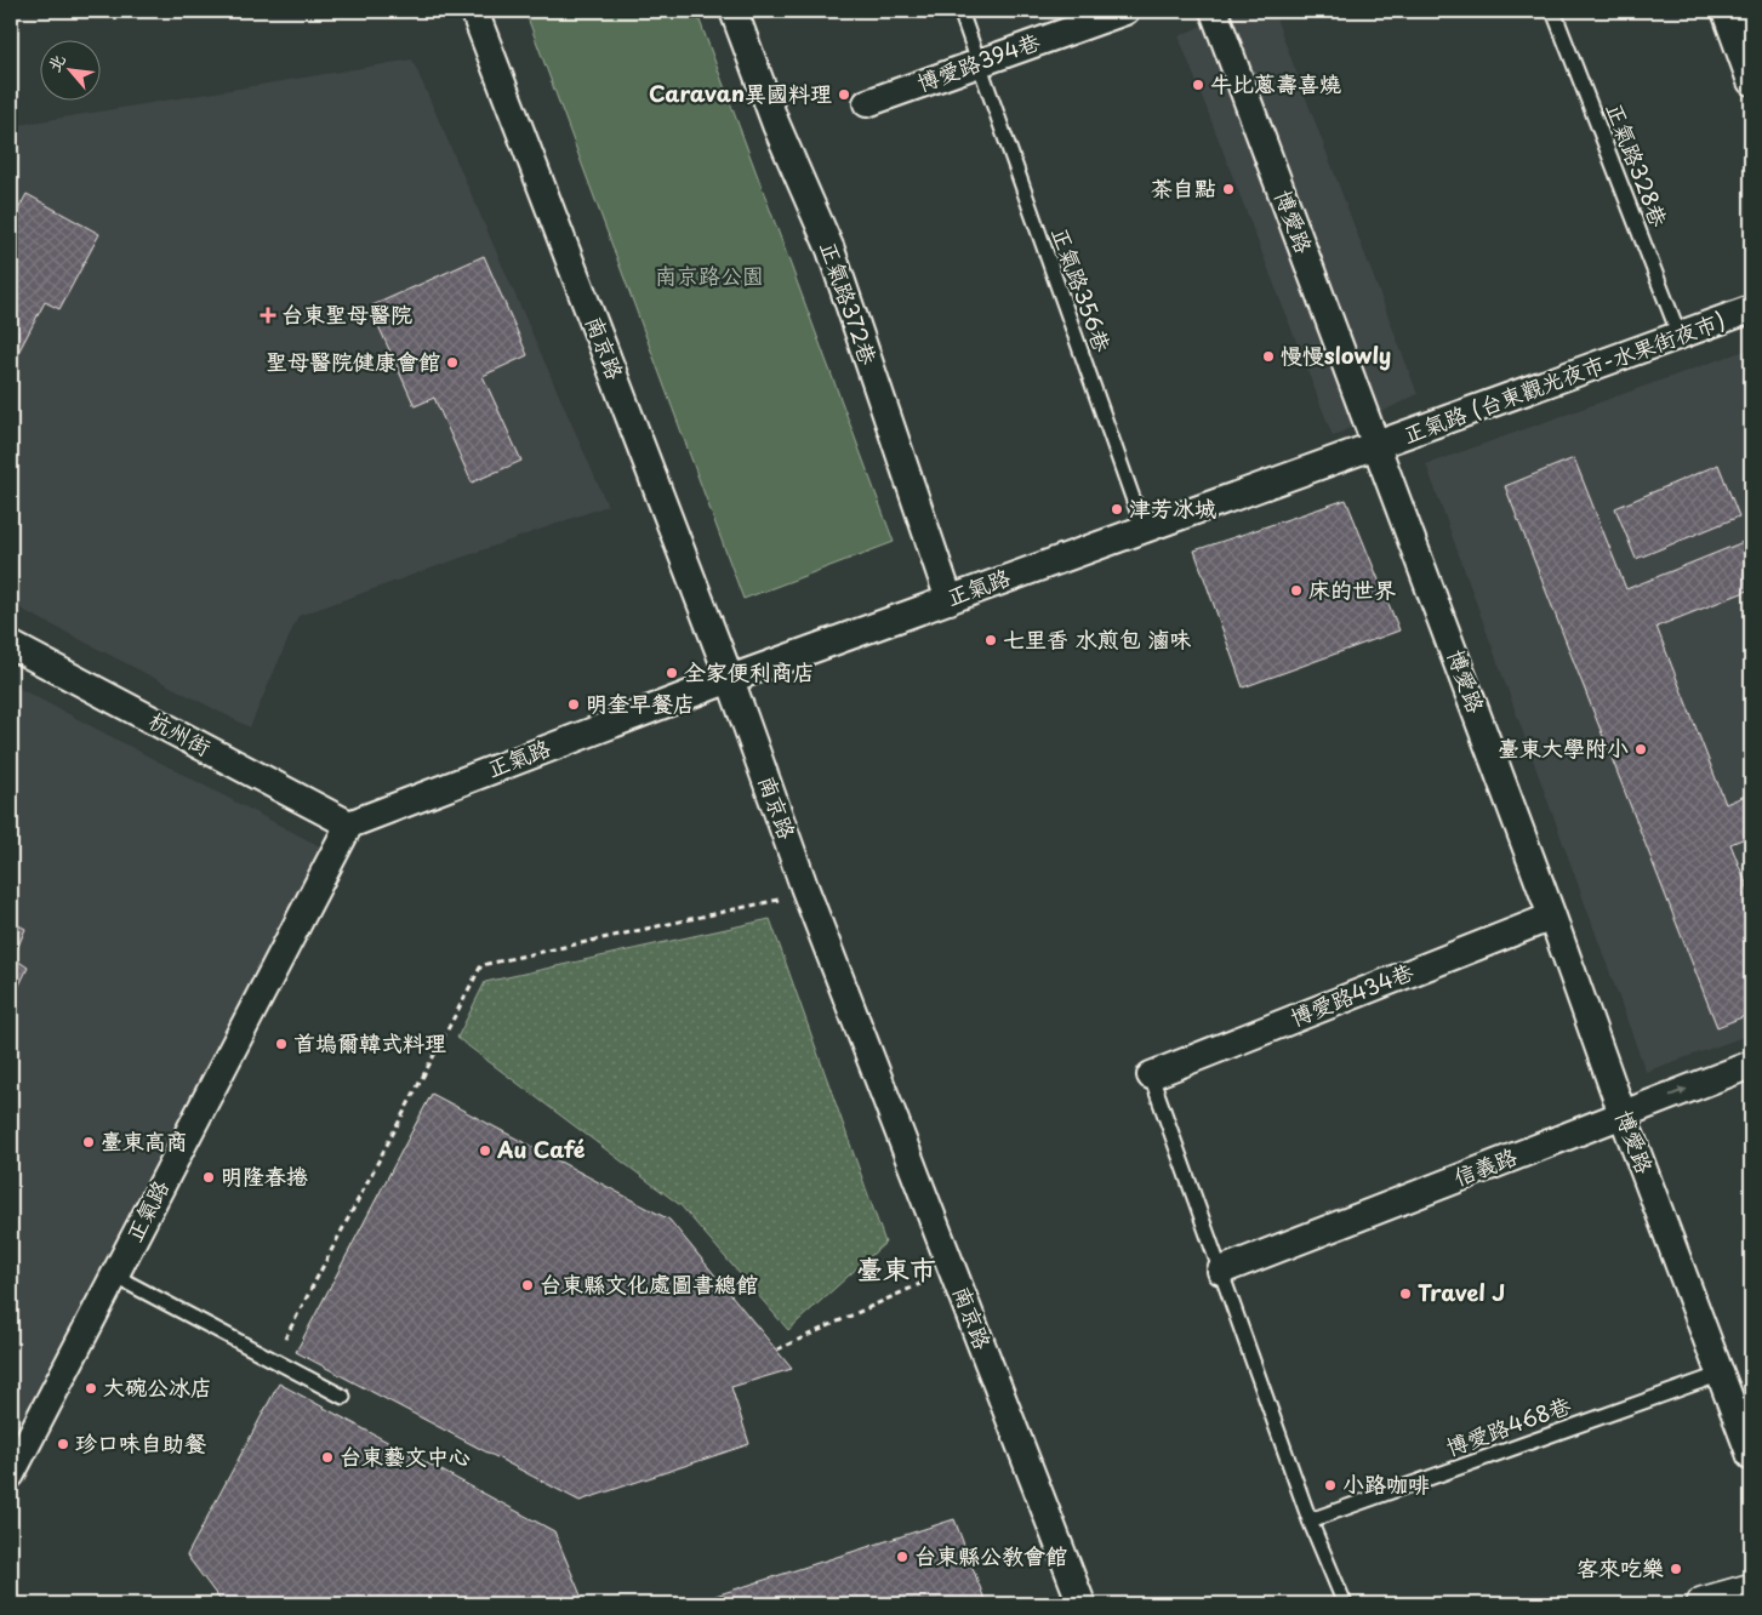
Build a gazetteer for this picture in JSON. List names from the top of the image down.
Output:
{
  "streets": {
    "street": [
      "博愛路394巷",
      "博愛路",
      "正氣路372巷",
      "南京路",
      "正氣路 (台東觀光夜市-水果街夜市)",
      "正氣路",
      "杭州街",
      "博愛路434巷",
      "信義路"
    ],
    "lane": ["正氣路328巷", "正氣路356巷", "博愛路468巷"]
  },
  "crossings": [
    ["博愛路394巷", "正氣路356巷"],
    ["正氣路328巷", "正氣路 (台東觀光夜市-水果街夜市)"],
    ["博愛路", "正氣路 (台東觀光夜市-水果街夜市)"],
    ["博愛路", "正氣路"],
    ["博愛路", "博愛路434巷"],
    ["博愛路", "信義路"],
    ["博愛路", "博愛路468巷"],
    ["正氣路356巷", "正氣路"],
    ["正氣路372巷", "正氣路"],
    ["南京路", "正氣路"],
    ["正氣路 (台東觀光夜市-水果街夜市)", "正氣路"],
    ["正氣路", "杭州街"]
  ],
  "districts": ["臺東市"],
  "parks": ["南京路公園"],
  "places": {
    "other": [
      "牛比蔥壽喜燒",
      "Caravan異國料理",
      "茶自點",
      "慢慢slowly",
      "聖母醫院健康會館",
      "津芳冰城",
      "床的世界",
      "七里香 水煎包 滷味",
      "全家便利商店",
      "明奎早餐店",
      "臺東大學附小",
      "首塢爾韓式料理",
      "臺東高商",
      "Au Café",
      "明隆春捲",
      "台東縣文化處圖書總館",
      "Travel J",
      "大碗公冰店",
      "珍口味自助餐",
      "台東藝文中心",
      "小路咖啡",
      "台東縣公教會館",
      "客來吃樂"
    ],
    "health": ["台東聖母醫院"]
  },
  "north": "top left"
}
